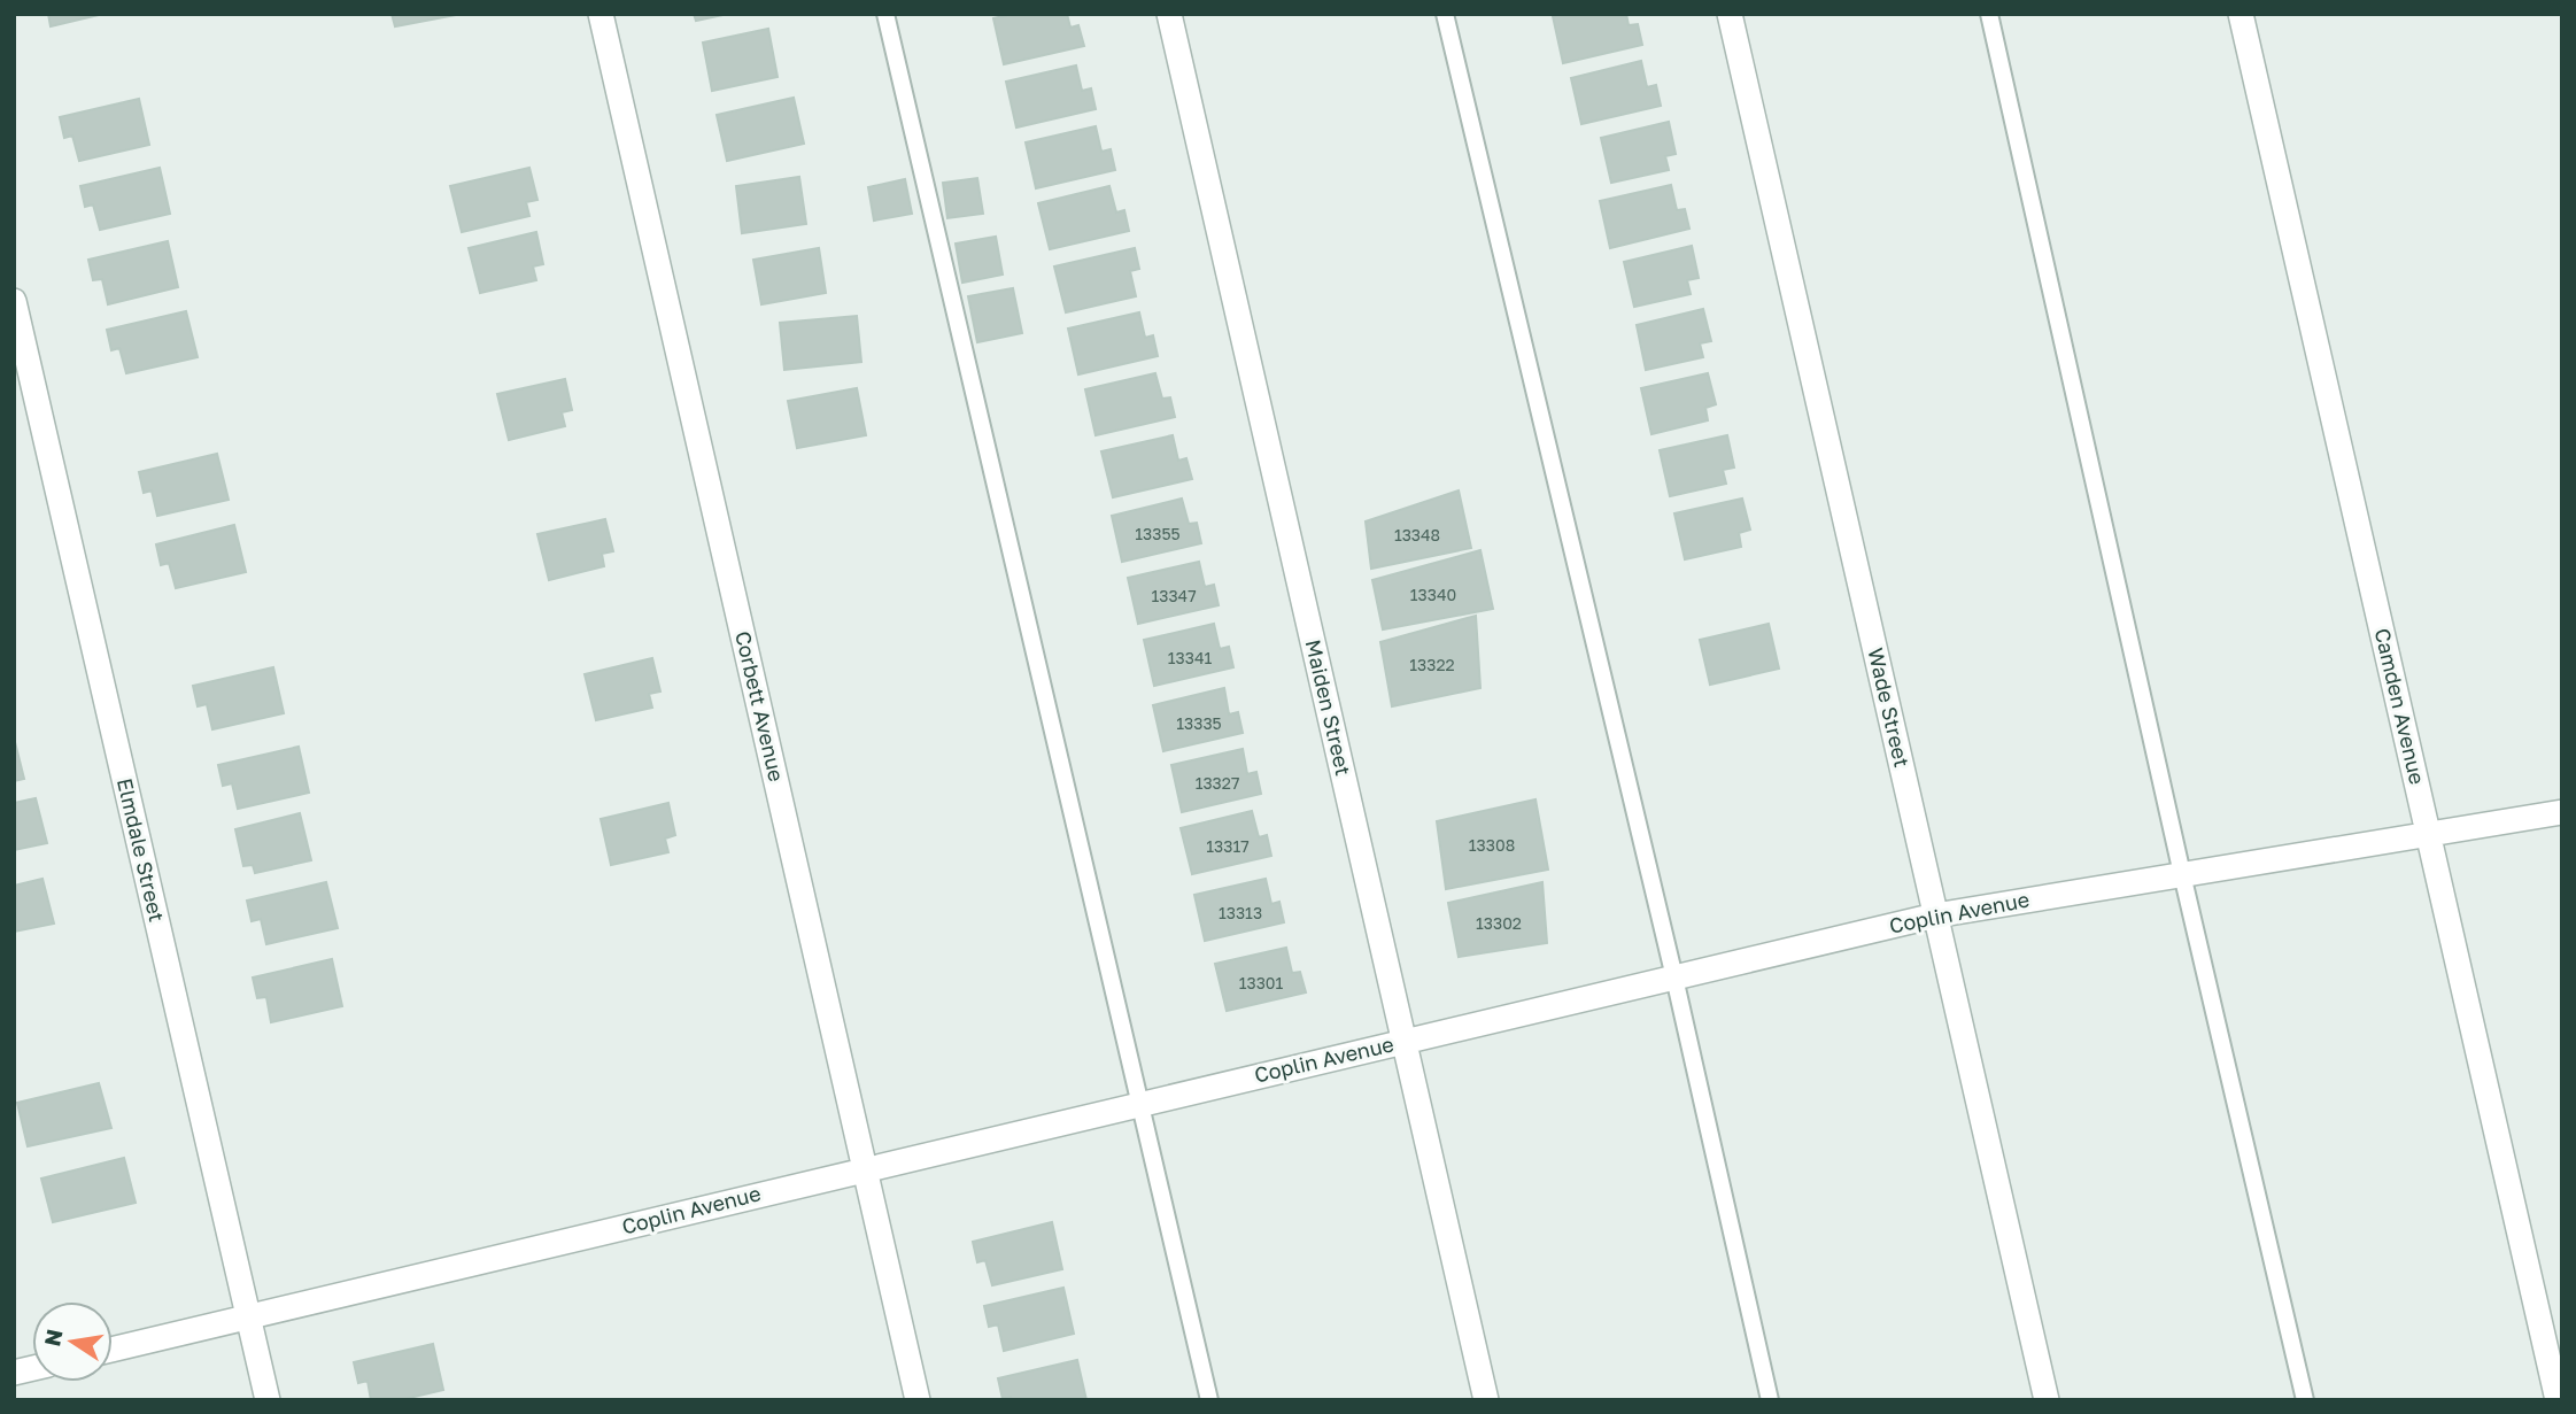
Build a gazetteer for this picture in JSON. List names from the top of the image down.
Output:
{
  "streets": {
    "street": [
      "Corbett Avenue",
      "Camden Avenue",
      "Maiden Street",
      "Wade Street",
      "Elmdale Street",
      "Coplin Avenue"
    ]
  },
  "crossings": [
    ["Corbett Avenue", "Coplin Avenue"],
    ["Camden Avenue", "Coplin Avenue"],
    ["Maiden Street", "Coplin Avenue"],
    ["Wade Street", "Coplin Avenue"],
    ["Elmdale Street", "Coplin Avenue"]
  ],
  "house_numbers": [
    "13355",
    "13348",
    "13340",
    "13347",
    "13341",
    "13322",
    "13335",
    "13327",
    "13308",
    "13317",
    "13313",
    "13302",
    "13301"
  ],
  "north": "left"
}
